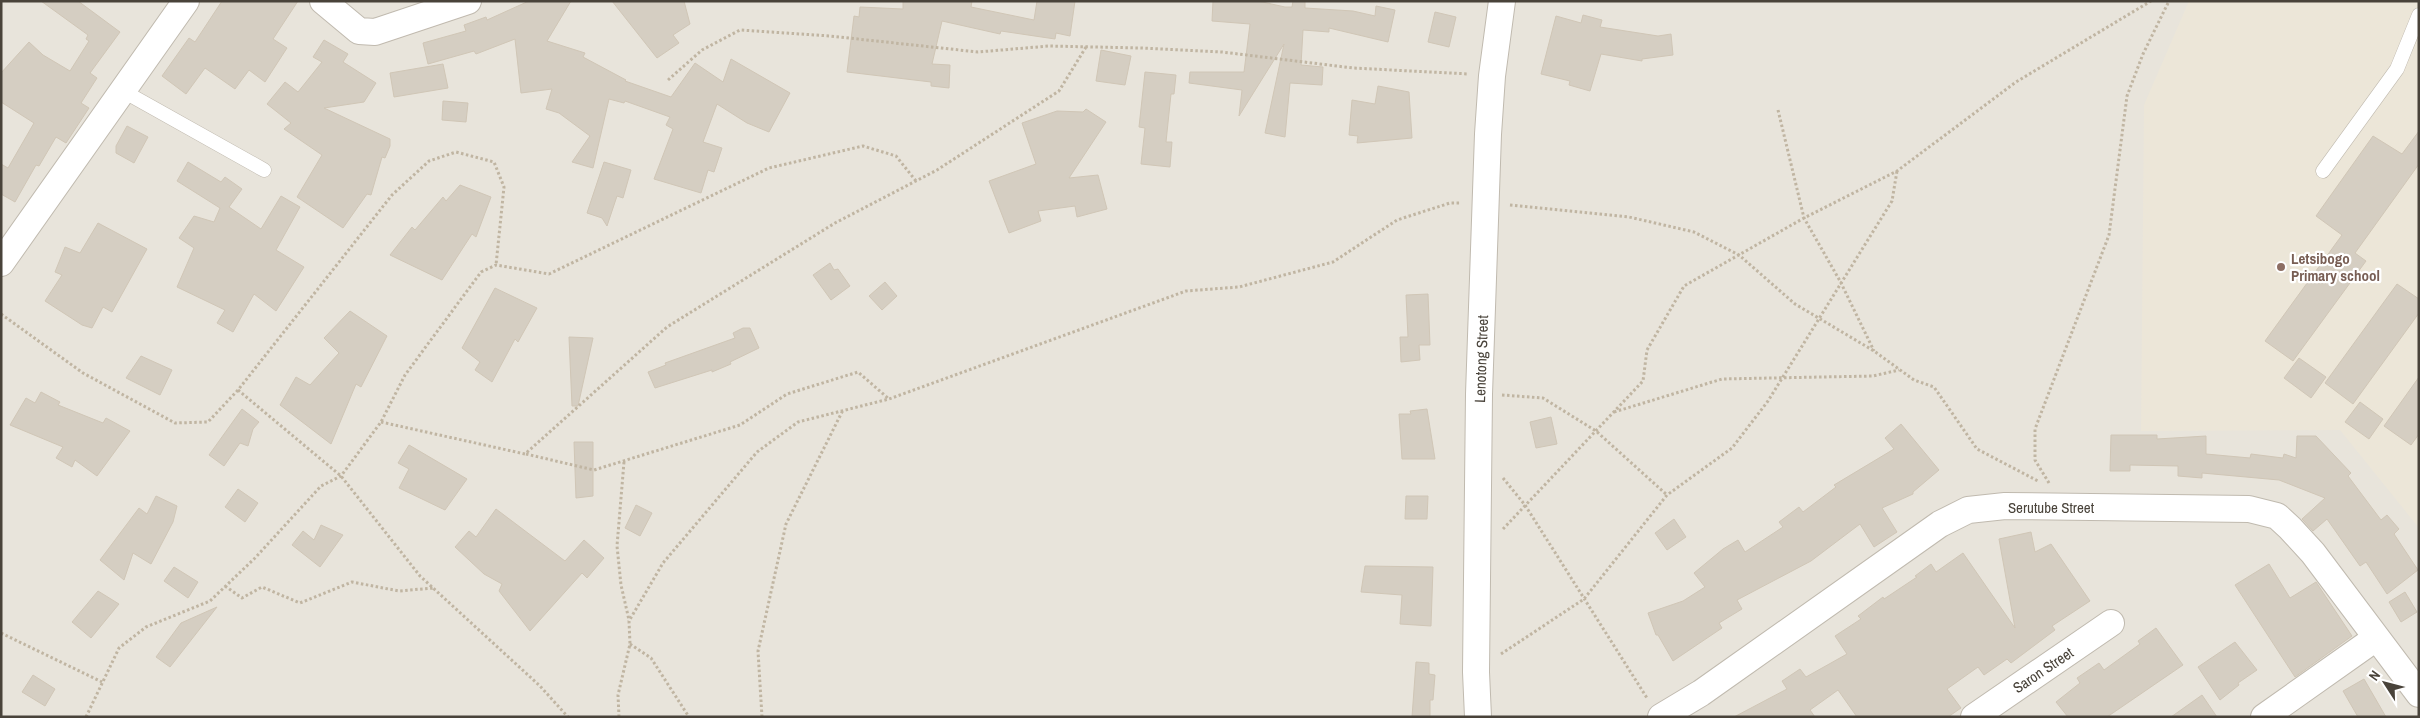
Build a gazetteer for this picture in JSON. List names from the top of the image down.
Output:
{
  "streets": {
    "street": ["Lenotong Street", "Serutube Street", "Saron Street"]
  },
  "places": ["Letsibogo Primary school"],
  "north": "top left"
}
